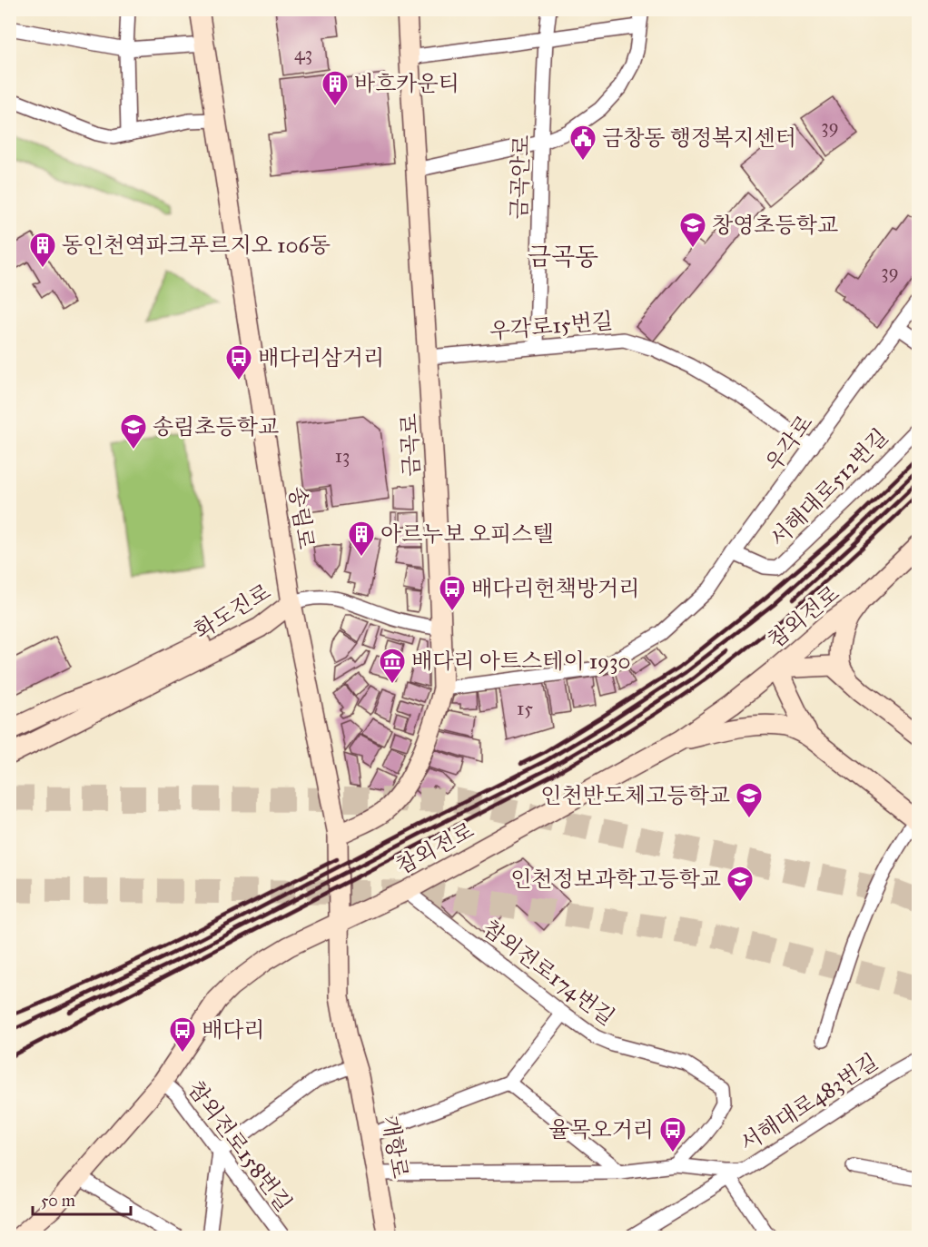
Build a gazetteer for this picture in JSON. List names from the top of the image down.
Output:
{
  "streets": {
    "main road": [
      "금곡로",
      "송림로",
      "화도진로",
      "참외전로",
      "개항로"
    ],
    "street": [
      "금곡안로",
      "우각로15번길",
      "우각로",
      "서해대로512번길",
      "참외전로174번길",
      "서해대로483번길",
      "참외전로158번길"
    ]
  },
  "crossings": [
    ["금곡안로", "우각로15번길"],
    ["우각로15번길", "우각로"],
    ["우각로15번길", "금곡로"],
    ["우각로", "금곡로"],
    ["우각로", "서해대로512번길"],
    ["금곡로", "송림로"],
    ["송림로", "화도진로"],
    ["송림로", "참외전로"],
    ["송림로", "개항로"],
    ["참외전로", "참외전로174번길"],
    ["참외전로", "참외전로158번길"],
    ["참외전로", "개항로"],
    ["참외전로174번길", "서해대로483번길"],
    ["서해대로483번길", "개항로"]
  ],
  "districts": ["금곡동"],
  "places": {
    "building": ["바흐카운티", "동인천역파크푸르지오 106동", "아르누보 오피스텔"],
    "public building": ["금창동 행정복지센터"],
    "school or university": [
      "창영초등학교",
      "송림초등학교",
      "인천반도체고등학교",
      "인천정보과학고등학교"
    ],
    "bus stop": [
      "배다리삼거리",
      "배다리헌책방거리",
      "배다리",
      "율목오거리"
    ],
    "museum": ["배다리 아트스테이 1930"]
  },
  "house_numbers": [
    "43",
    "39",
    "39",
    "13",
    "15"
  ],
  "scale_bar": "50 m"
}
